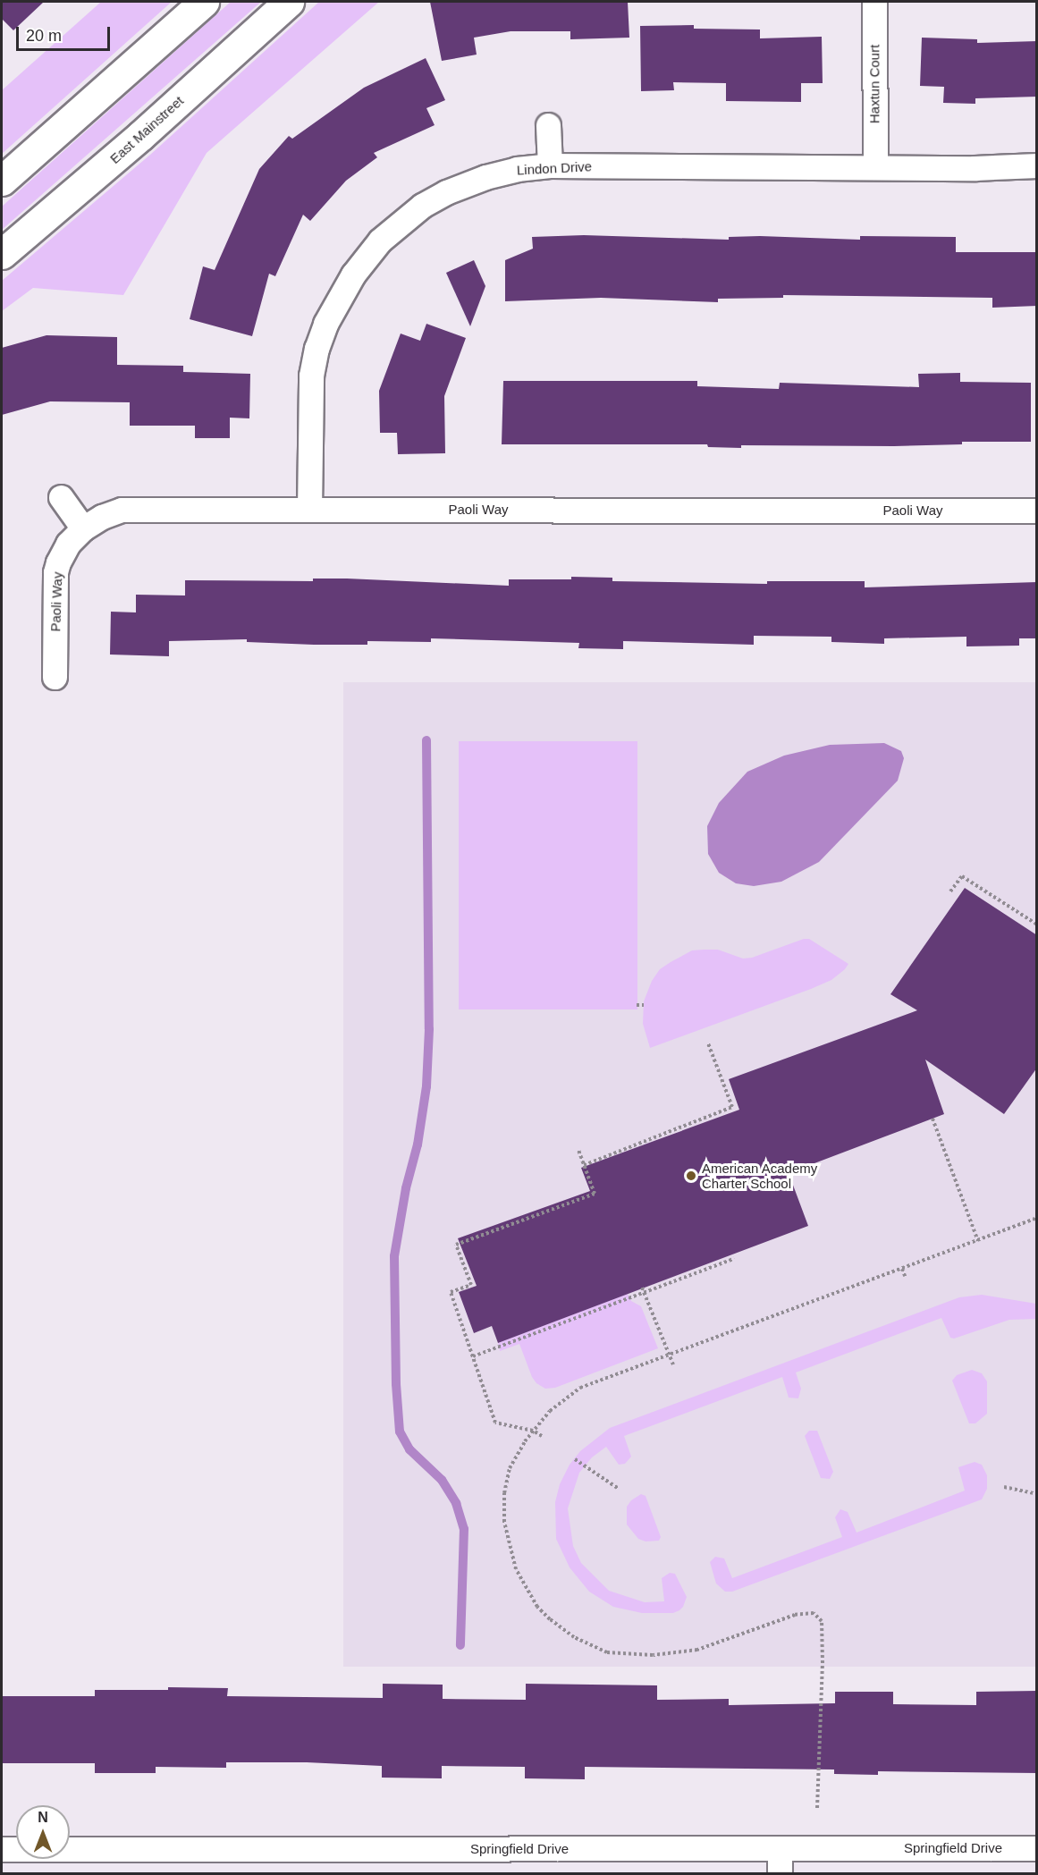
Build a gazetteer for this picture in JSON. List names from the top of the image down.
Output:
{
  "streets": {
    "main road": ["East Mainstreet"],
    "street": [
      "Haxtun Court",
      "Lindon Drive",
      "Paoli Way",
      "Springfield Drive"
    ]
  },
  "crossings": [
    ["Haxtun Court", "Lindon Drive"],
    ["Lindon Drive", "Paoli Way"]
  ],
  "places": ["American Academy Charter School"],
  "scale_bar": "20 m",
  "north": "top"
}
